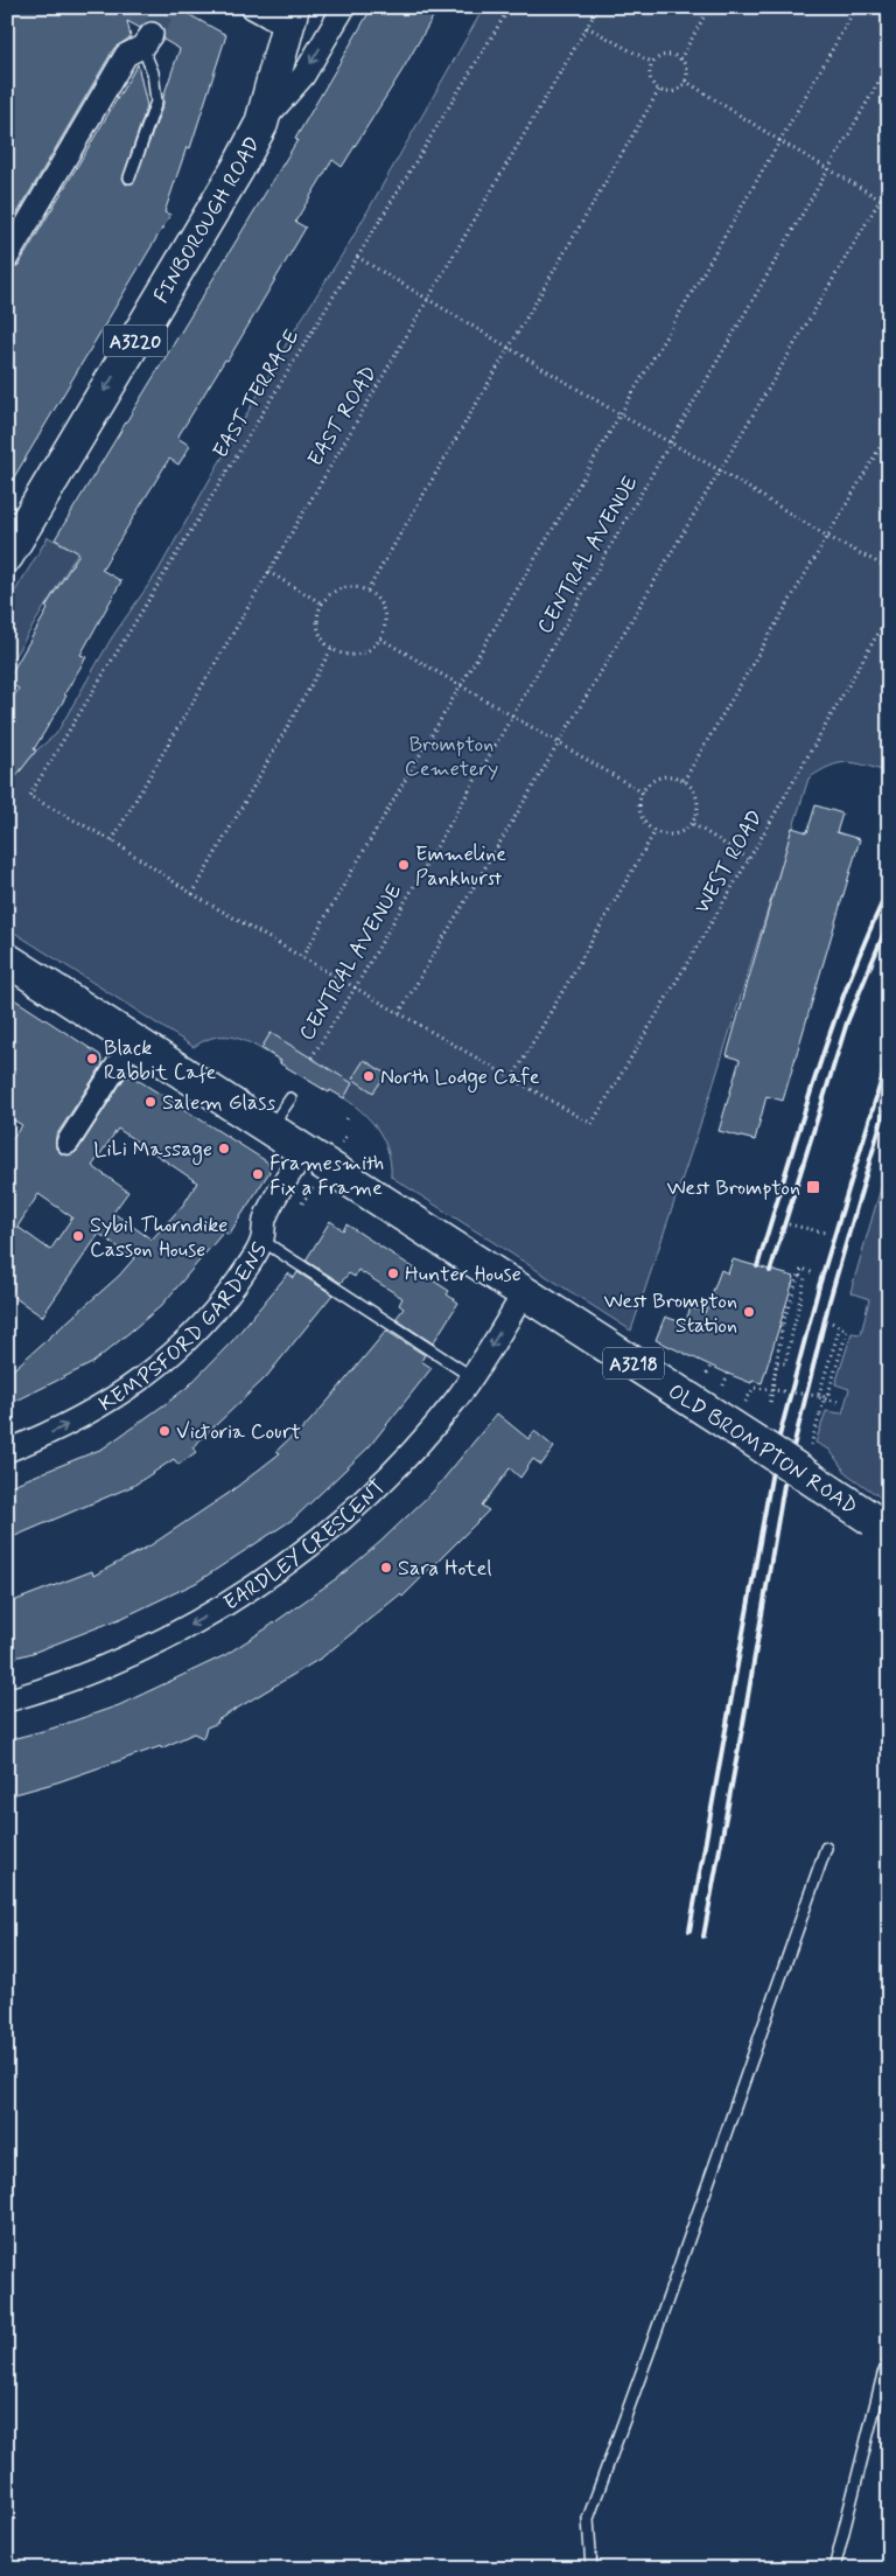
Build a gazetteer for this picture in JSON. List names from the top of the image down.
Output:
{
  "streets": {
    "main road": [
      "FINBOROUGH ROAD",
      "A3220",
      "A3218",
      "OLD BROMPTON ROAD"
    ],
    "street": ["KEMPSFORD GARDENS", "EARDLEY CRESCENT"],
    "path": [
      "EAST TERRACE",
      "EAST ROAD",
      "CENTRAL AVENUE",
      "WEST ROAD"
    ]
  },
  "crossings": [
    ["EAST TERRACE", "EAST ROAD"],
    ["KEMPSFORD GARDENS", "OLD BROMPTON ROAD"],
    ["OLD BROMPTON ROAD", "EARDLEY CRESCENT"]
  ],
  "one_way": ["FINBOROUGH ROAD", "KEMPSFORD GARDENS", "EARDLEY CRESCENT"],
  "parks": ["Brompton Cemetery"],
  "places": {
    "other": [
      "Emmeline Pankhurst",
      "Black Rabbit Cafe",
      "North Lodge Cafe",
      "Salem Glass",
      "LiLi Massage",
      "Framesmith Fix a Frame",
      "Sybil Thorndike Casson House",
      "Hunter House",
      "West Brompton Station",
      "Victoria Court",
      "Sara Hotel"
    ],
    "transit": ["West Brompton"]
  }
}
